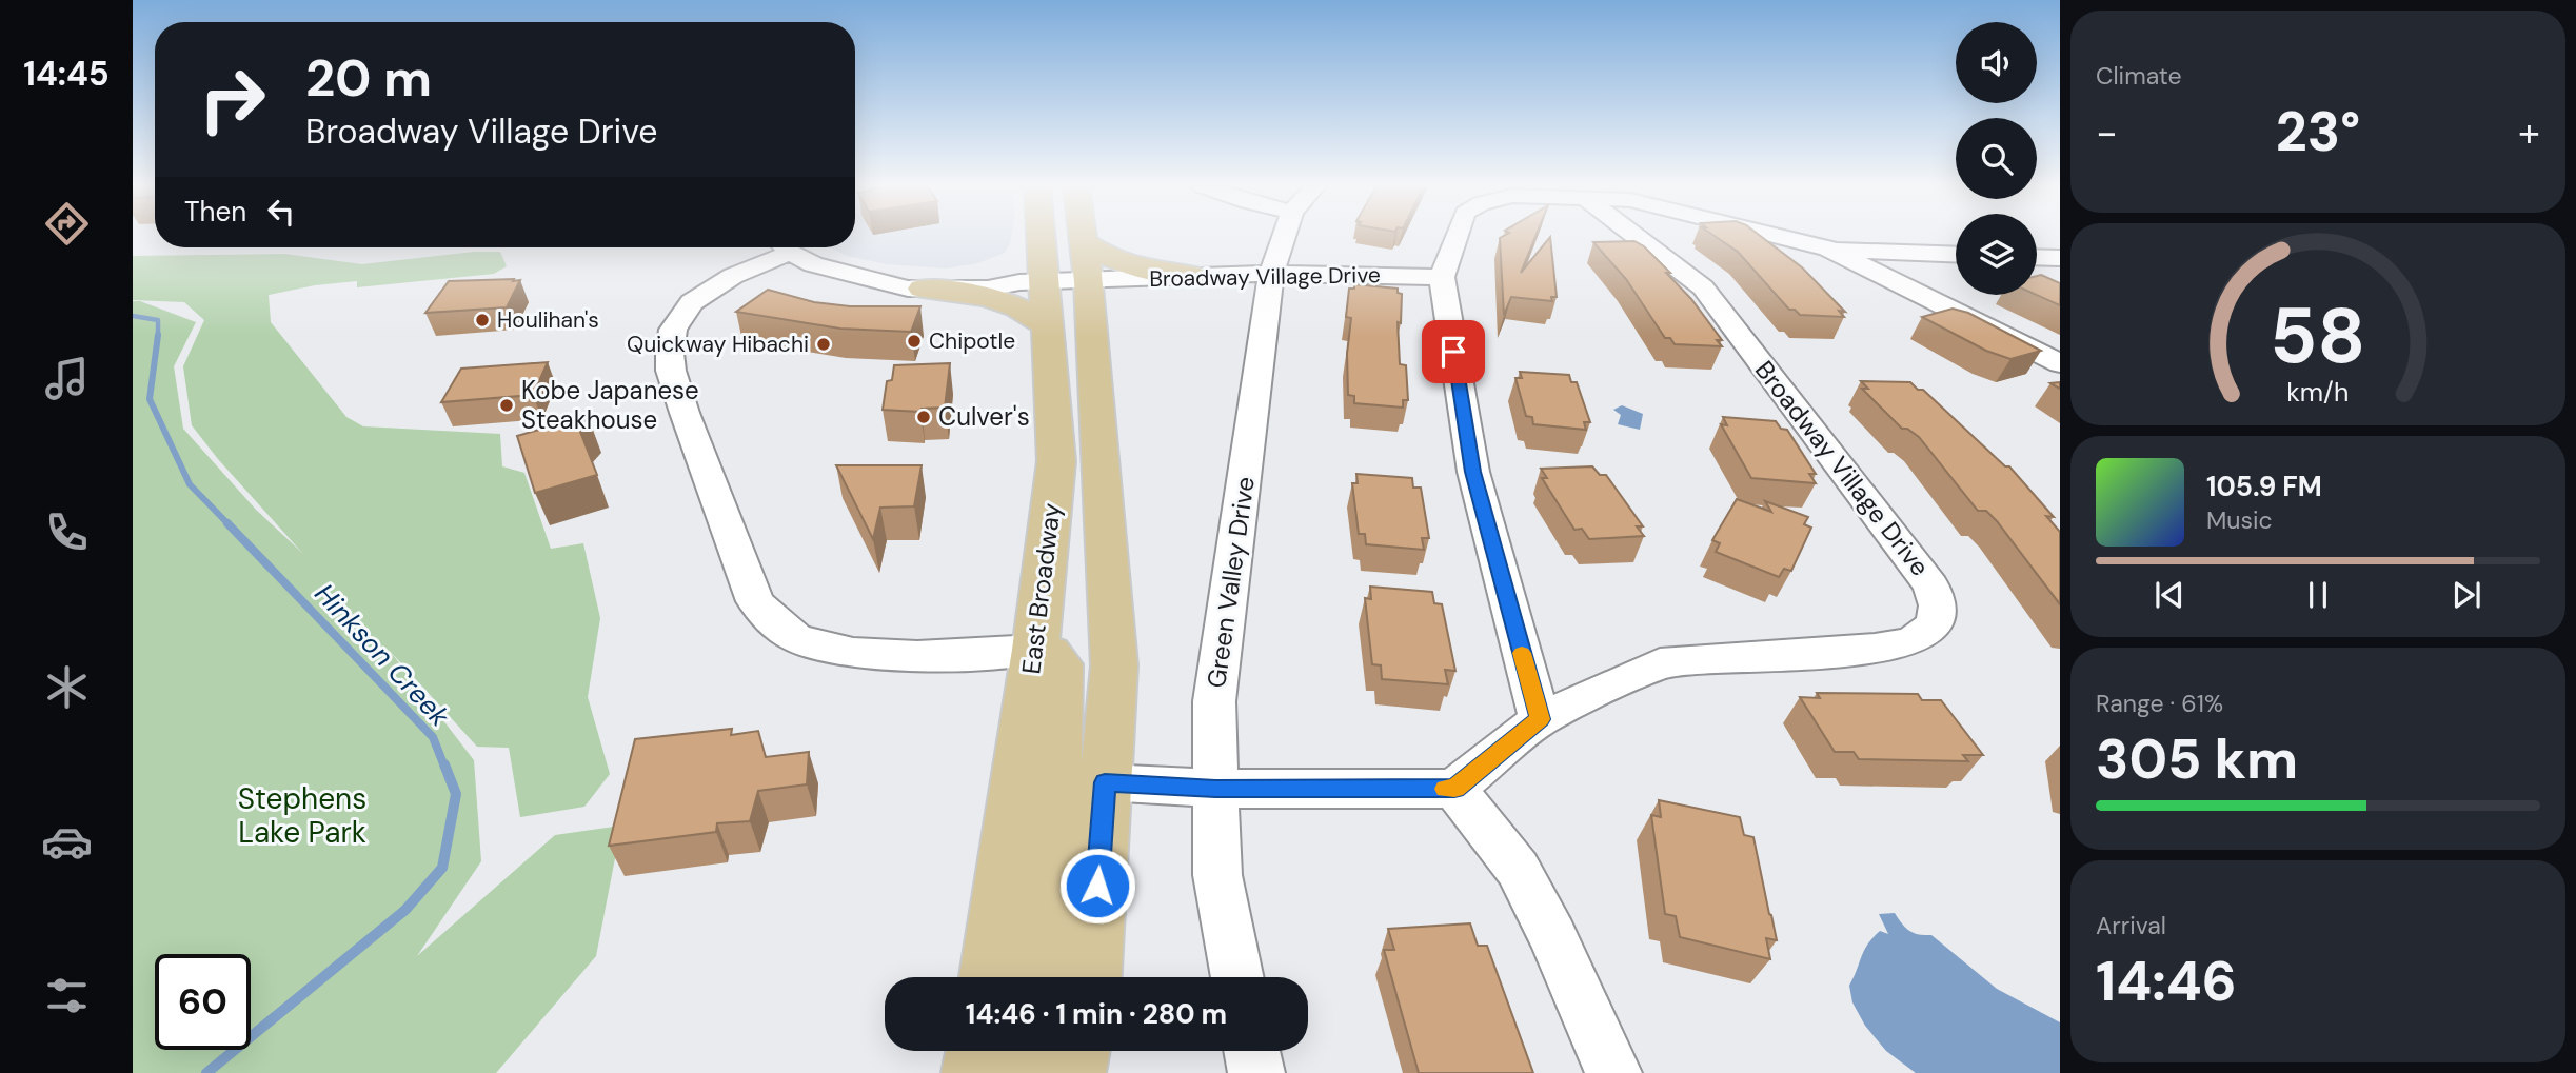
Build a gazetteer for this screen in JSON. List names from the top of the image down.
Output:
{
  "streets": {
    "main road": ["East Broadway"],
    "street": ["Broadway Village Drive", "Green Valley Drive"]
  },
  "crossings": [
    ["Broadway Village Drive", "Green Valley Drive"],
    ["Broadway Village Drive", "East Broadway"]
  ],
  "water": ["Hinkson Creek"],
  "parks": ["Stephens Lake Park"],
  "places": [
    "Houlihan's",
    "Chipotle",
    "Quickway Hibachi",
    "Kobe Japanese Steakhouse",
    "Culver's"
  ],
  "page": {
    "tabs": "14:45",
    "tile": [
      "Climate",
      ["Range · 61%", "305 km"],
      ["Arrival", "14:46"]
    ],
    "turn": ["20 m", "Broadway Village Drive"],
    "heat": ["−", "23°", "+"],
    "then": "Then",
    "song": ["105.9 FM", "Music"],
    "limit": "60",
    "trip": "14:46 · 1 min · 280 m",
    "gauge": ["58", "km/h"]
  }
}
